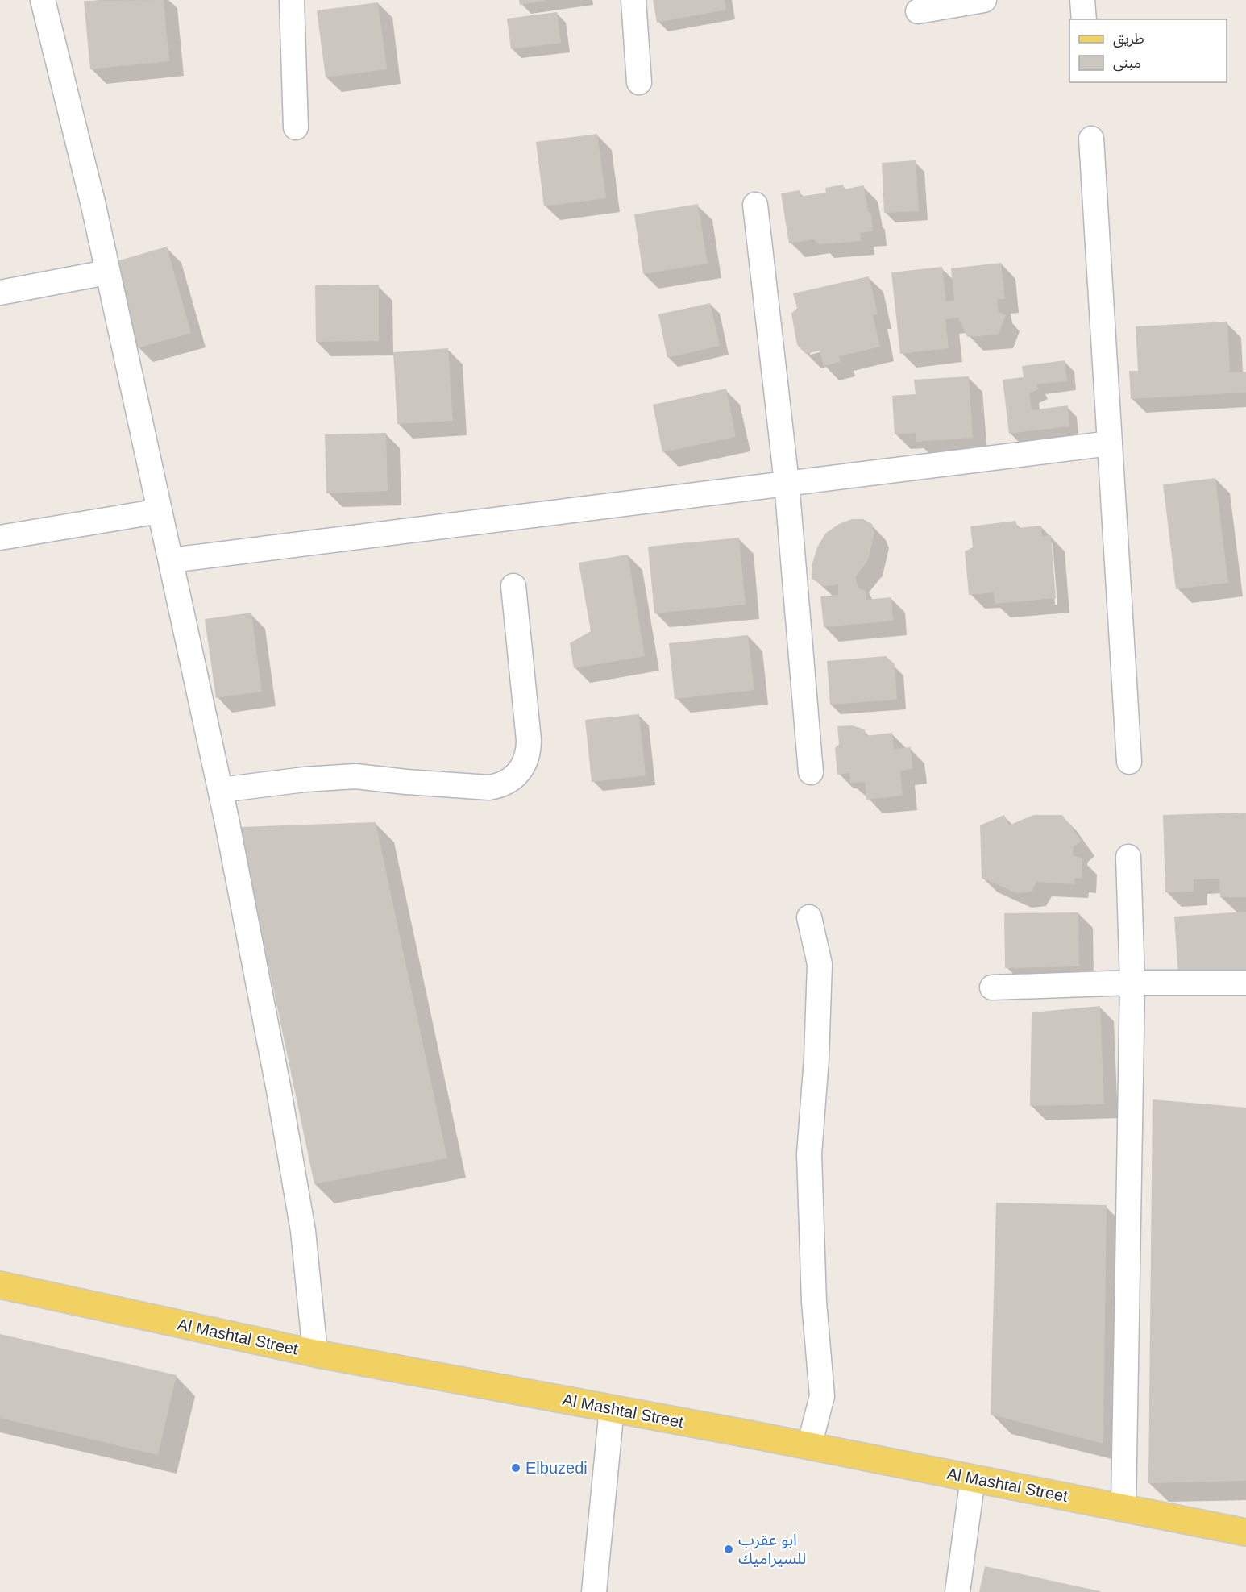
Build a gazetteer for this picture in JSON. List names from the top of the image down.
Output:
{
  "streets": {
    "main road": ["Al Mashtal Street"]
  },
  "places": ["Elbuzedi", "ابو عقرب للسيراميك"],
  "legend": ["طريق", "مبنى"]
}
